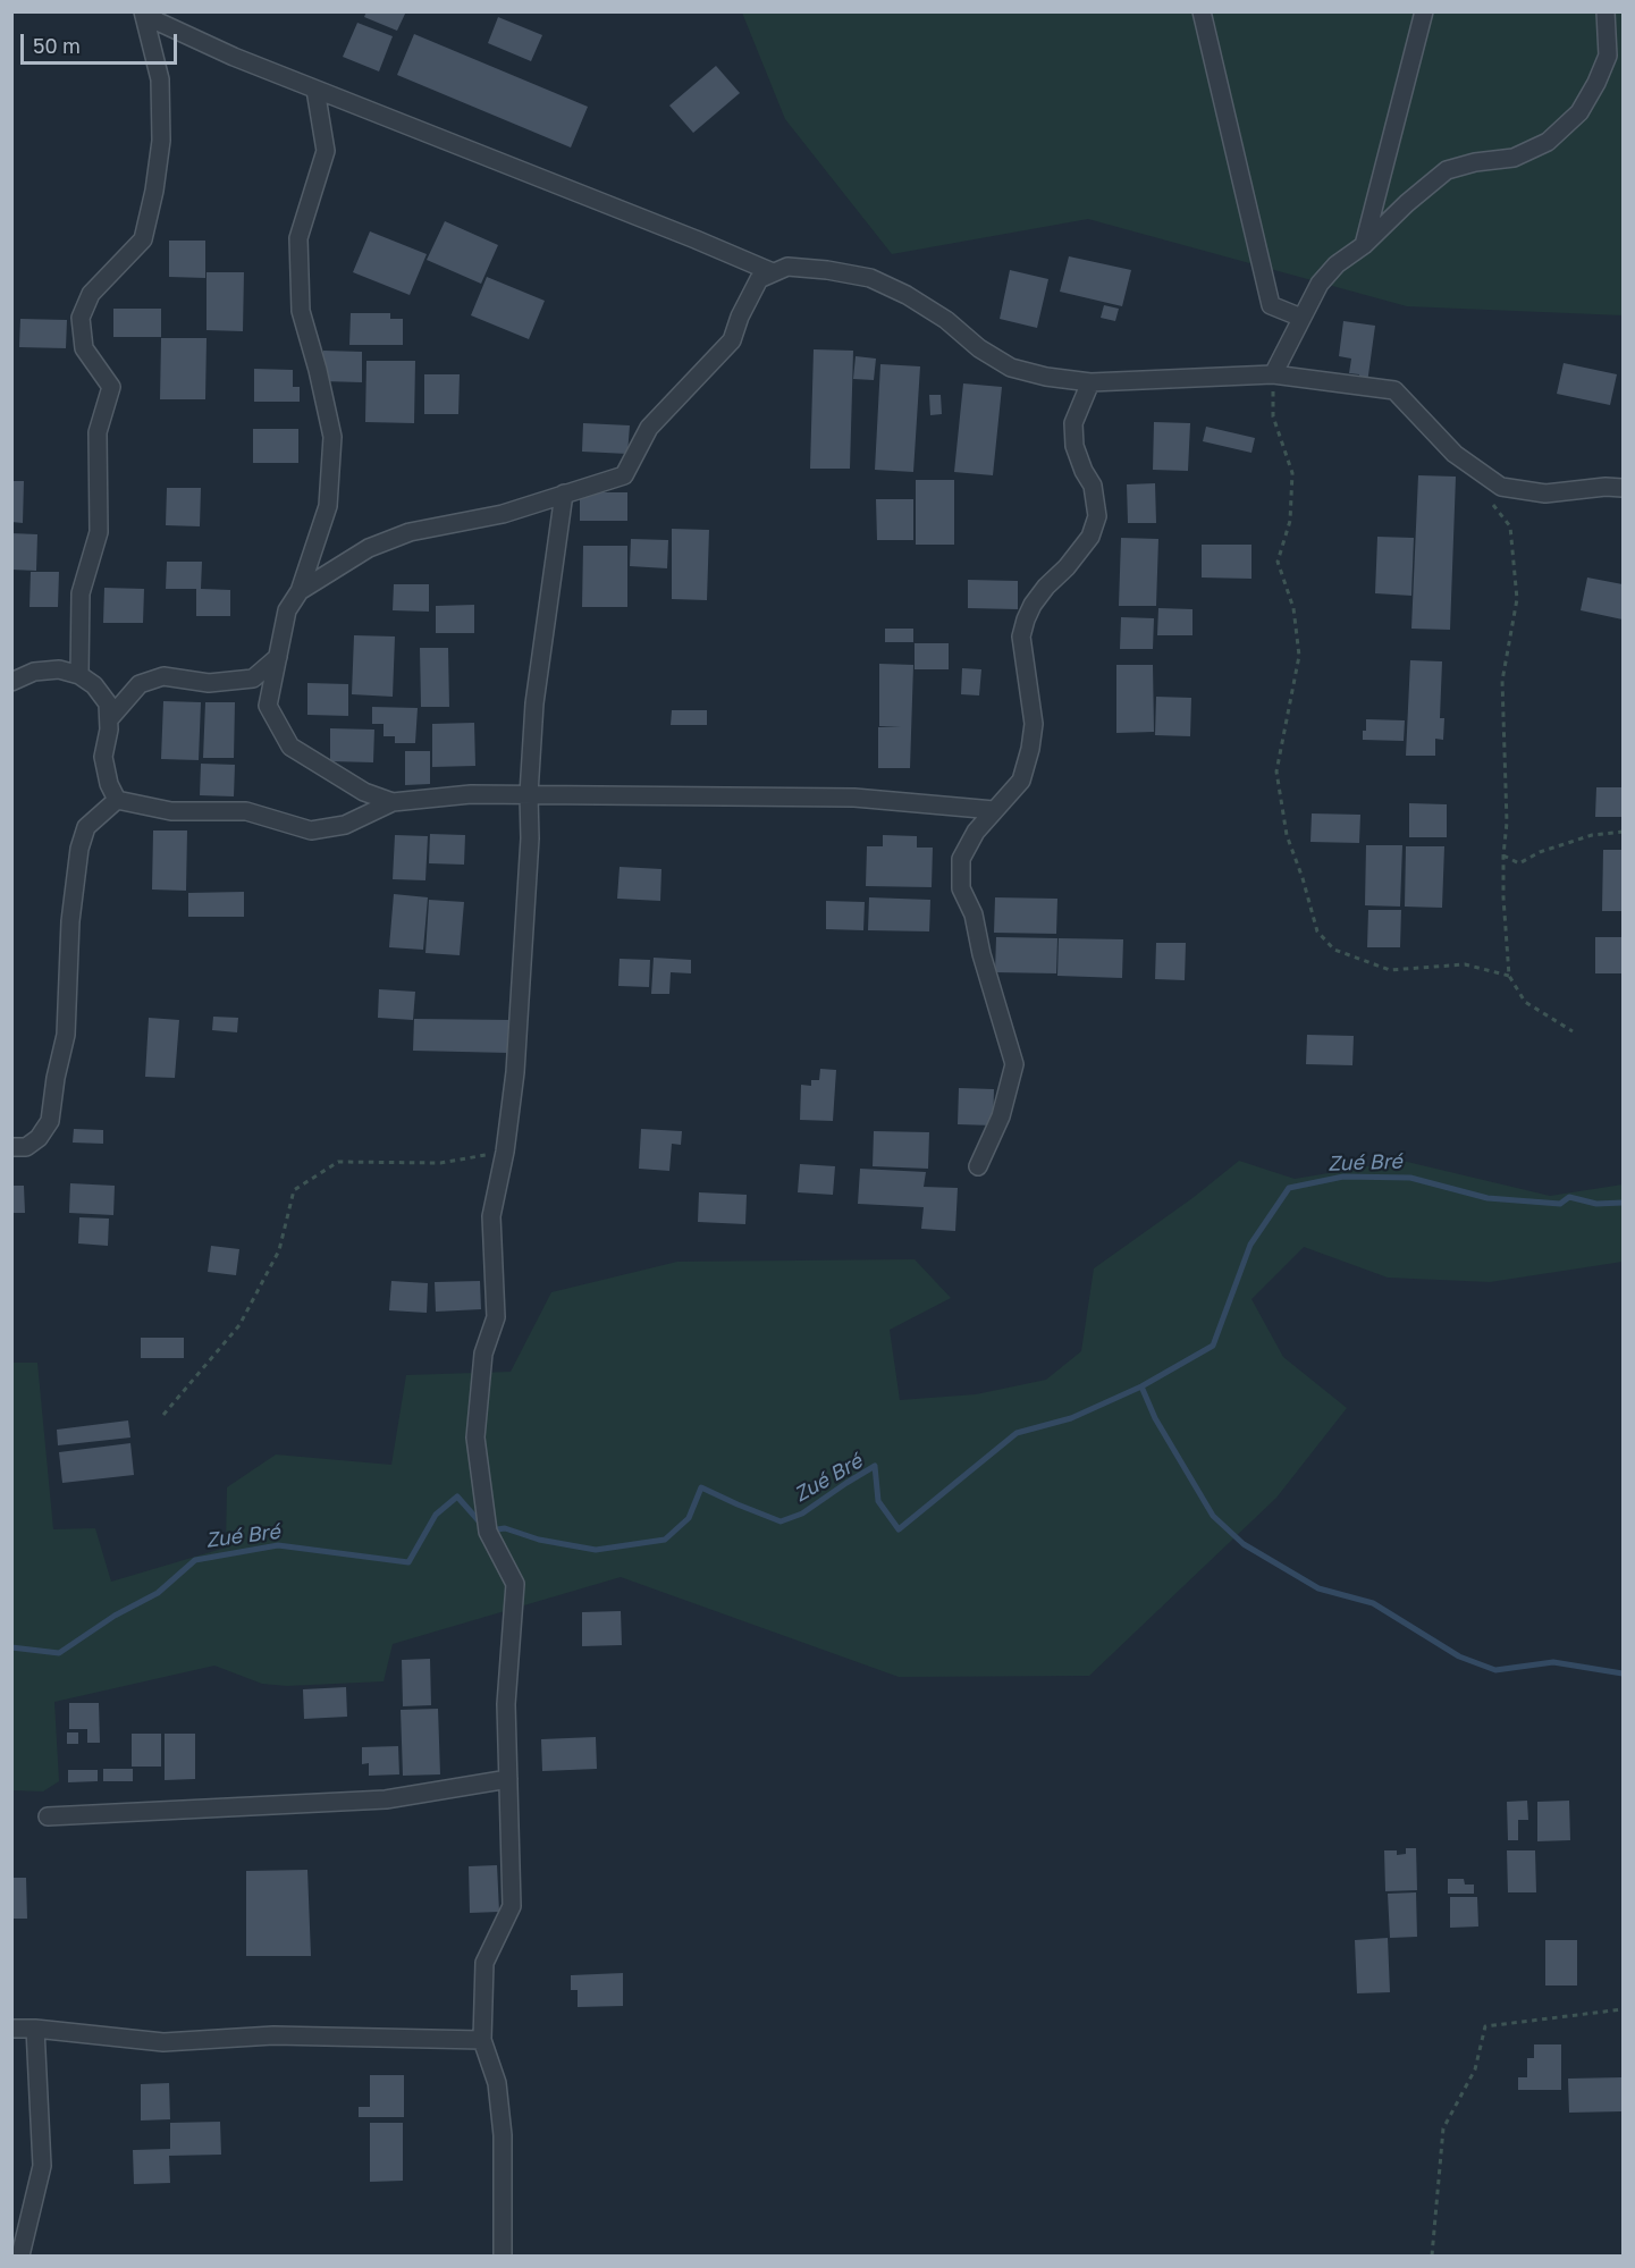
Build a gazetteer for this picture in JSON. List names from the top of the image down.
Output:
{
  "water": ["Zué Bré"],
  "scale_bar": "50 m"
}
